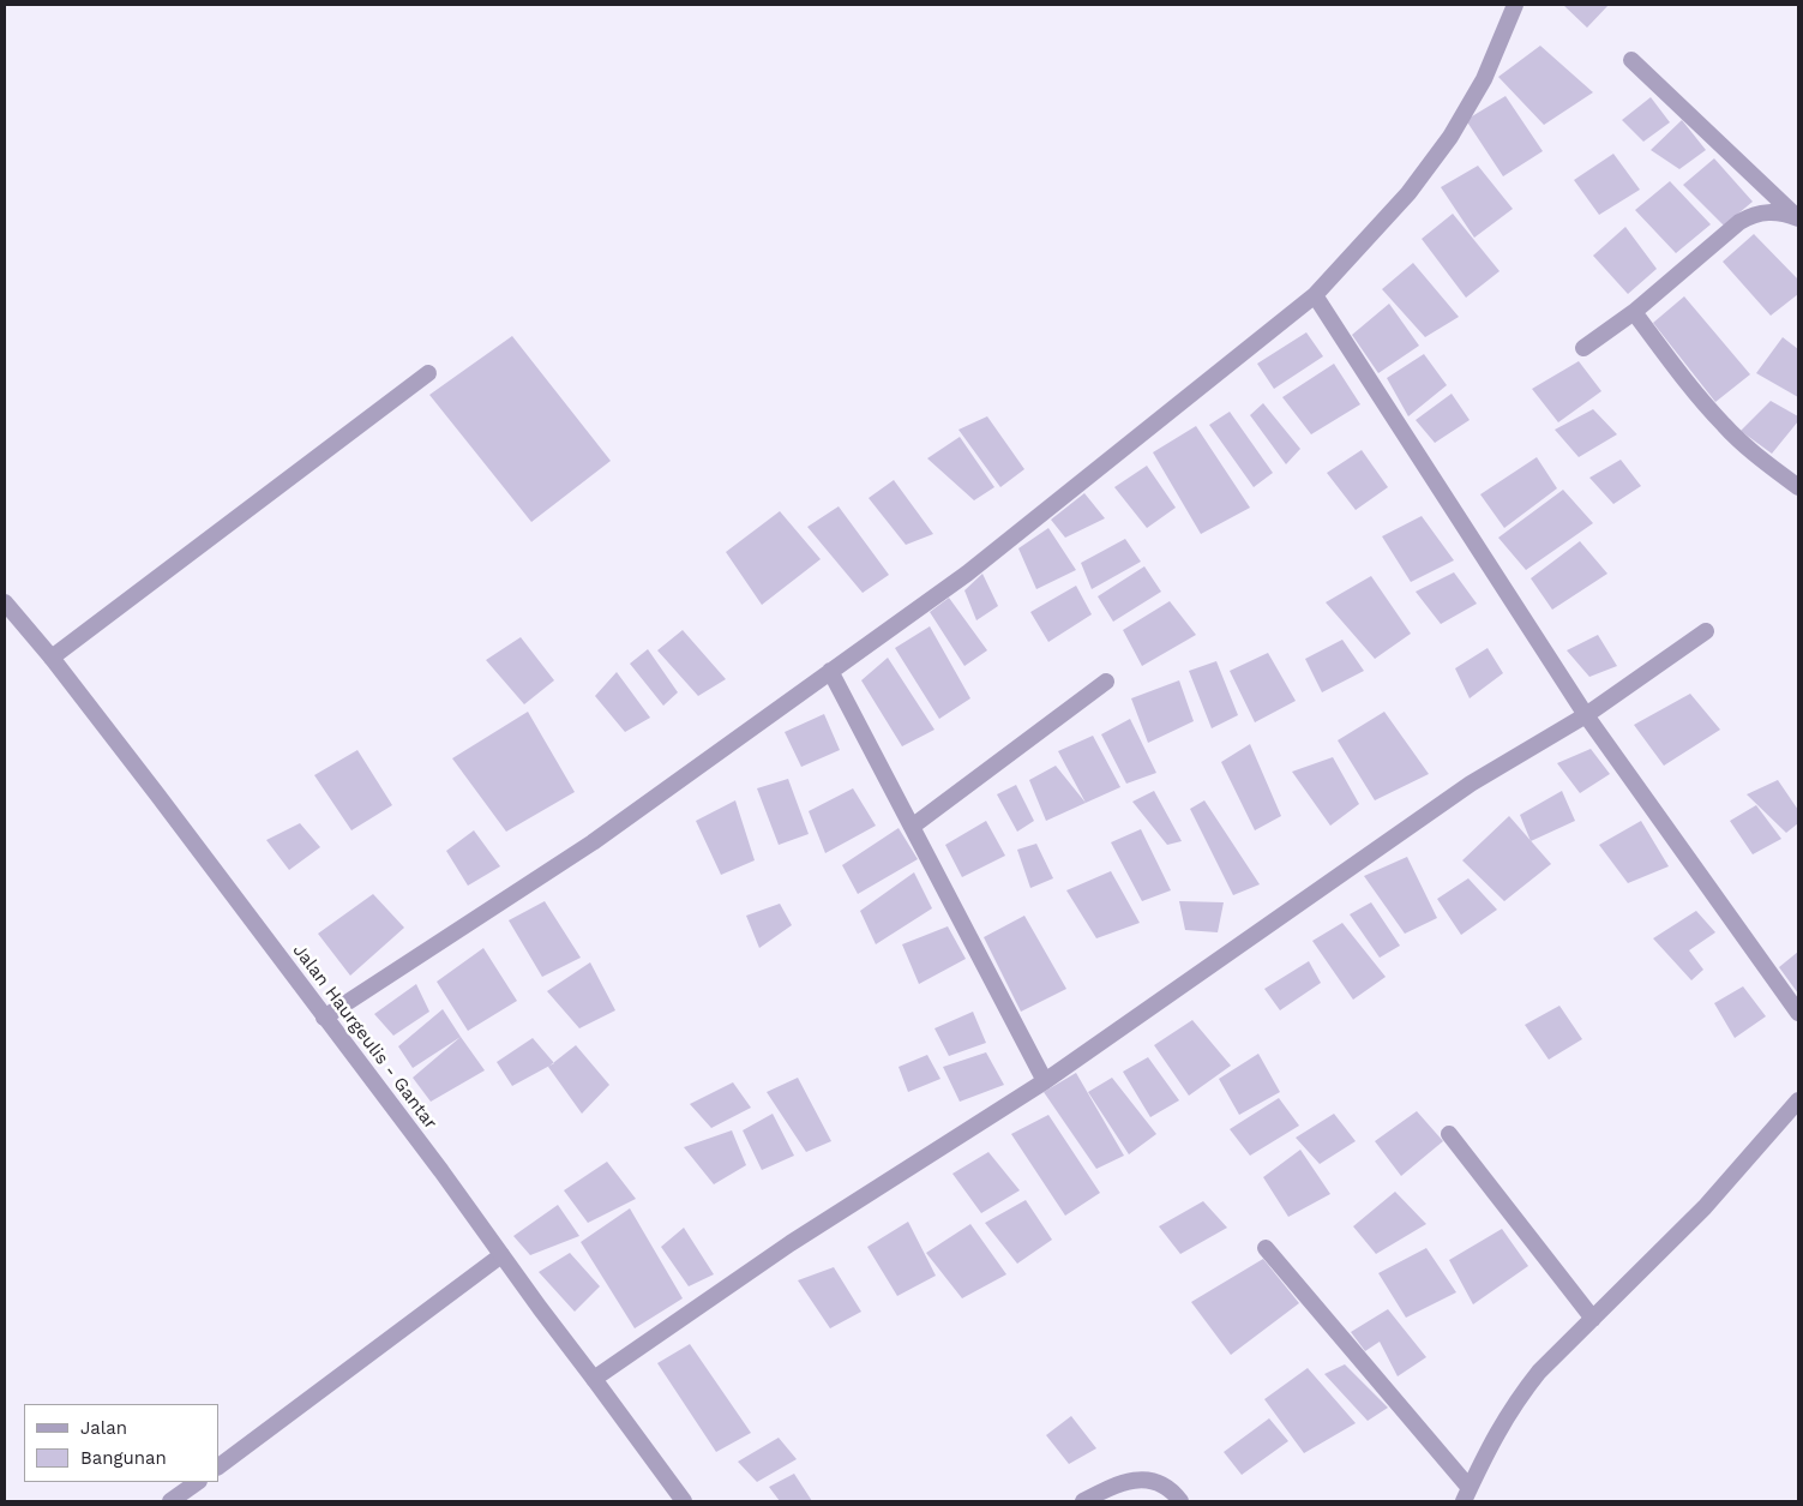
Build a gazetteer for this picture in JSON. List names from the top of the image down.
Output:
{
  "streets": {
    "street": ["Jalan Haurgeulis - Gantar"]
  },
  "legend": ["Jalan", "Bangunan"]
}
